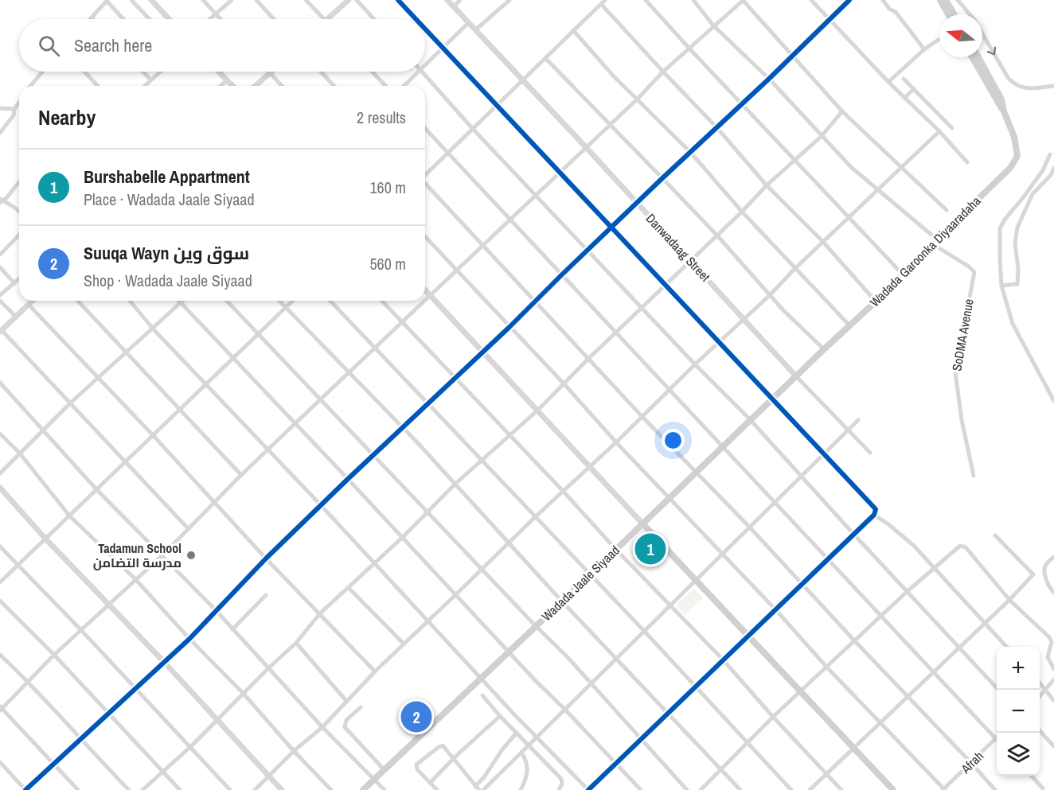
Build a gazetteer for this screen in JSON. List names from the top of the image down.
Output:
{
  "streets": {
    "main road": ["Wadada Garoonka Diyaaradaha", "Wadada Jaale Siyaad"],
    "street": ["Danwadaag Street", "SoDMA Avenue", "Afrah"]
  },
  "crossings": [
    ["Danwadaag Street", "Wadada Garoonka Diyaaradaha"],
    ["Danwadaag Street", "Wadada Jaale Siyaad"],
    ["Wadada Garoonka Diyaaradaha", "SoDMA Avenue"],
    ["Wadada Garoonka Diyaaradaha", "Wadada Jaale Siyaad"]
  ],
  "places": ["Tadamun School مدرسة التضامن"],
  "north": "left",
  "page": {
    "search": "Search here",
    "heading": ["Nearby", "2 results"],
    "list": [
      {
        "mark": "1",
        "name": "Burshabelle Appartment",
        "note": "Place · Wadada Jaale Siyaad",
        "value": "160 m"
      },
      {
        "mark": "2",
        "name": "Suuqa Wayn سوق وين",
        "note": "Shop · Wadada Jaale Siyaad",
        "value": "560 m"
      }
    ],
    "pins": ["1", "2"],
    "map_buttons": ["+", "−"]
  }
}
